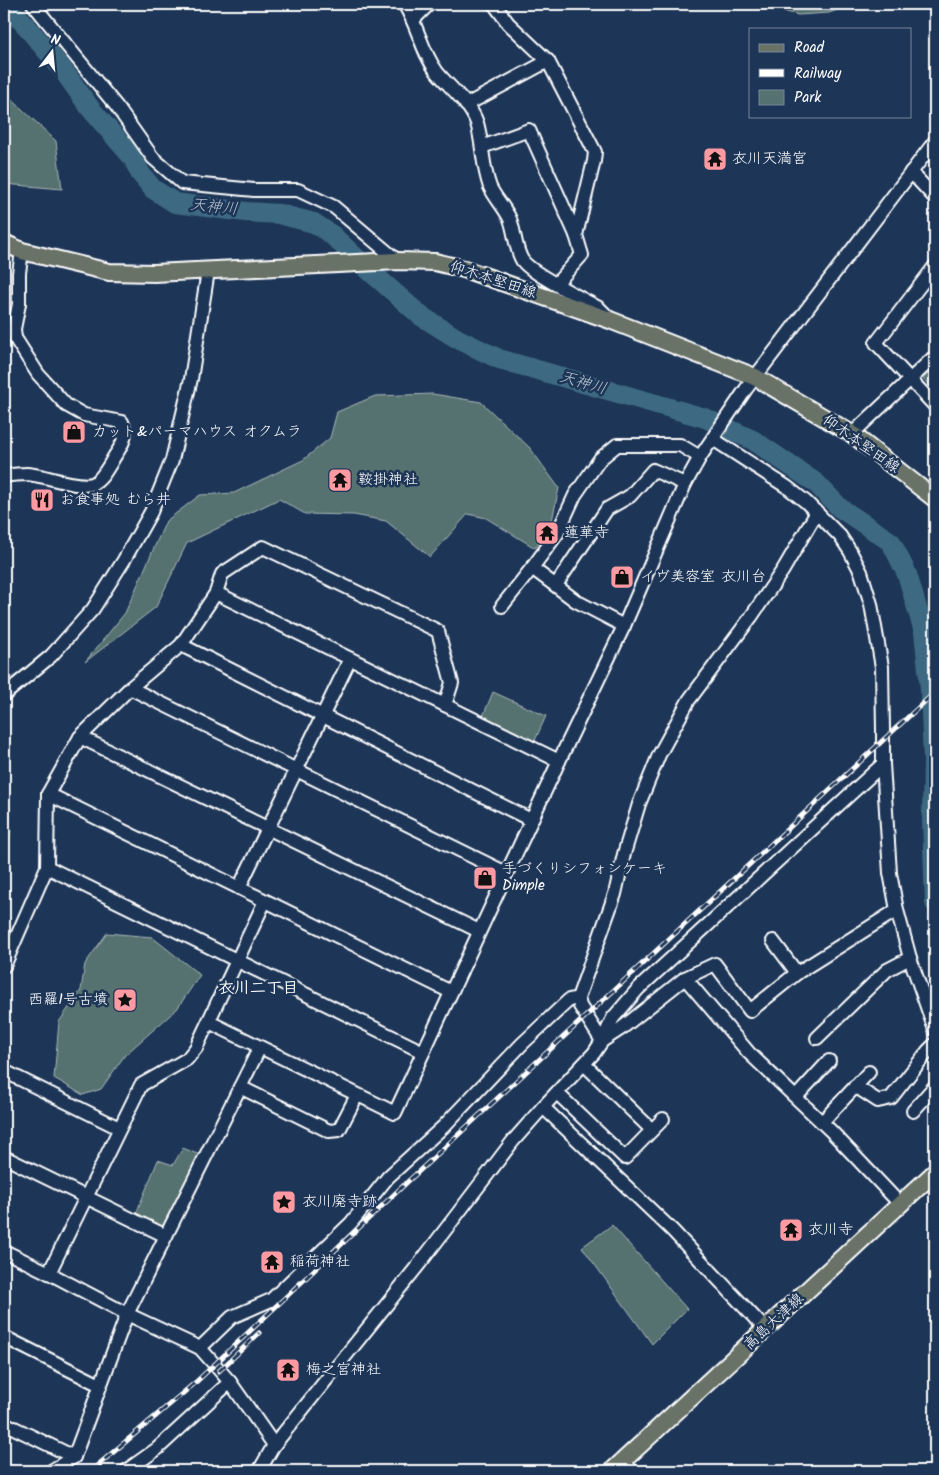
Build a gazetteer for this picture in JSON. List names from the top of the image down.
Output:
{
  "streets": {
    "main road": ["仰木本堅田線", "高島大津線"]
  },
  "districts": ["衣川二丁目"],
  "water": ["天神川"],
  "places": {
    "temple": [
      "衣川天満宮",
      "鞍掛神社",
      "蓮華寺",
      "衣川寺",
      "稲荷神社",
      "梅之宮神社"
    ],
    "shop": ["カット&パーマハウス オクムラ", "イヴ美容室 衣川台", "手づくりシフォンケーキ Dimple"],
    "restaurant": ["お食事処 むら井"],
    "place": ["西羅1号古墳", "衣川廃寺跡"]
  },
  "legend": ["Road", "Railway", "Park"],
  "north": "top"
}
